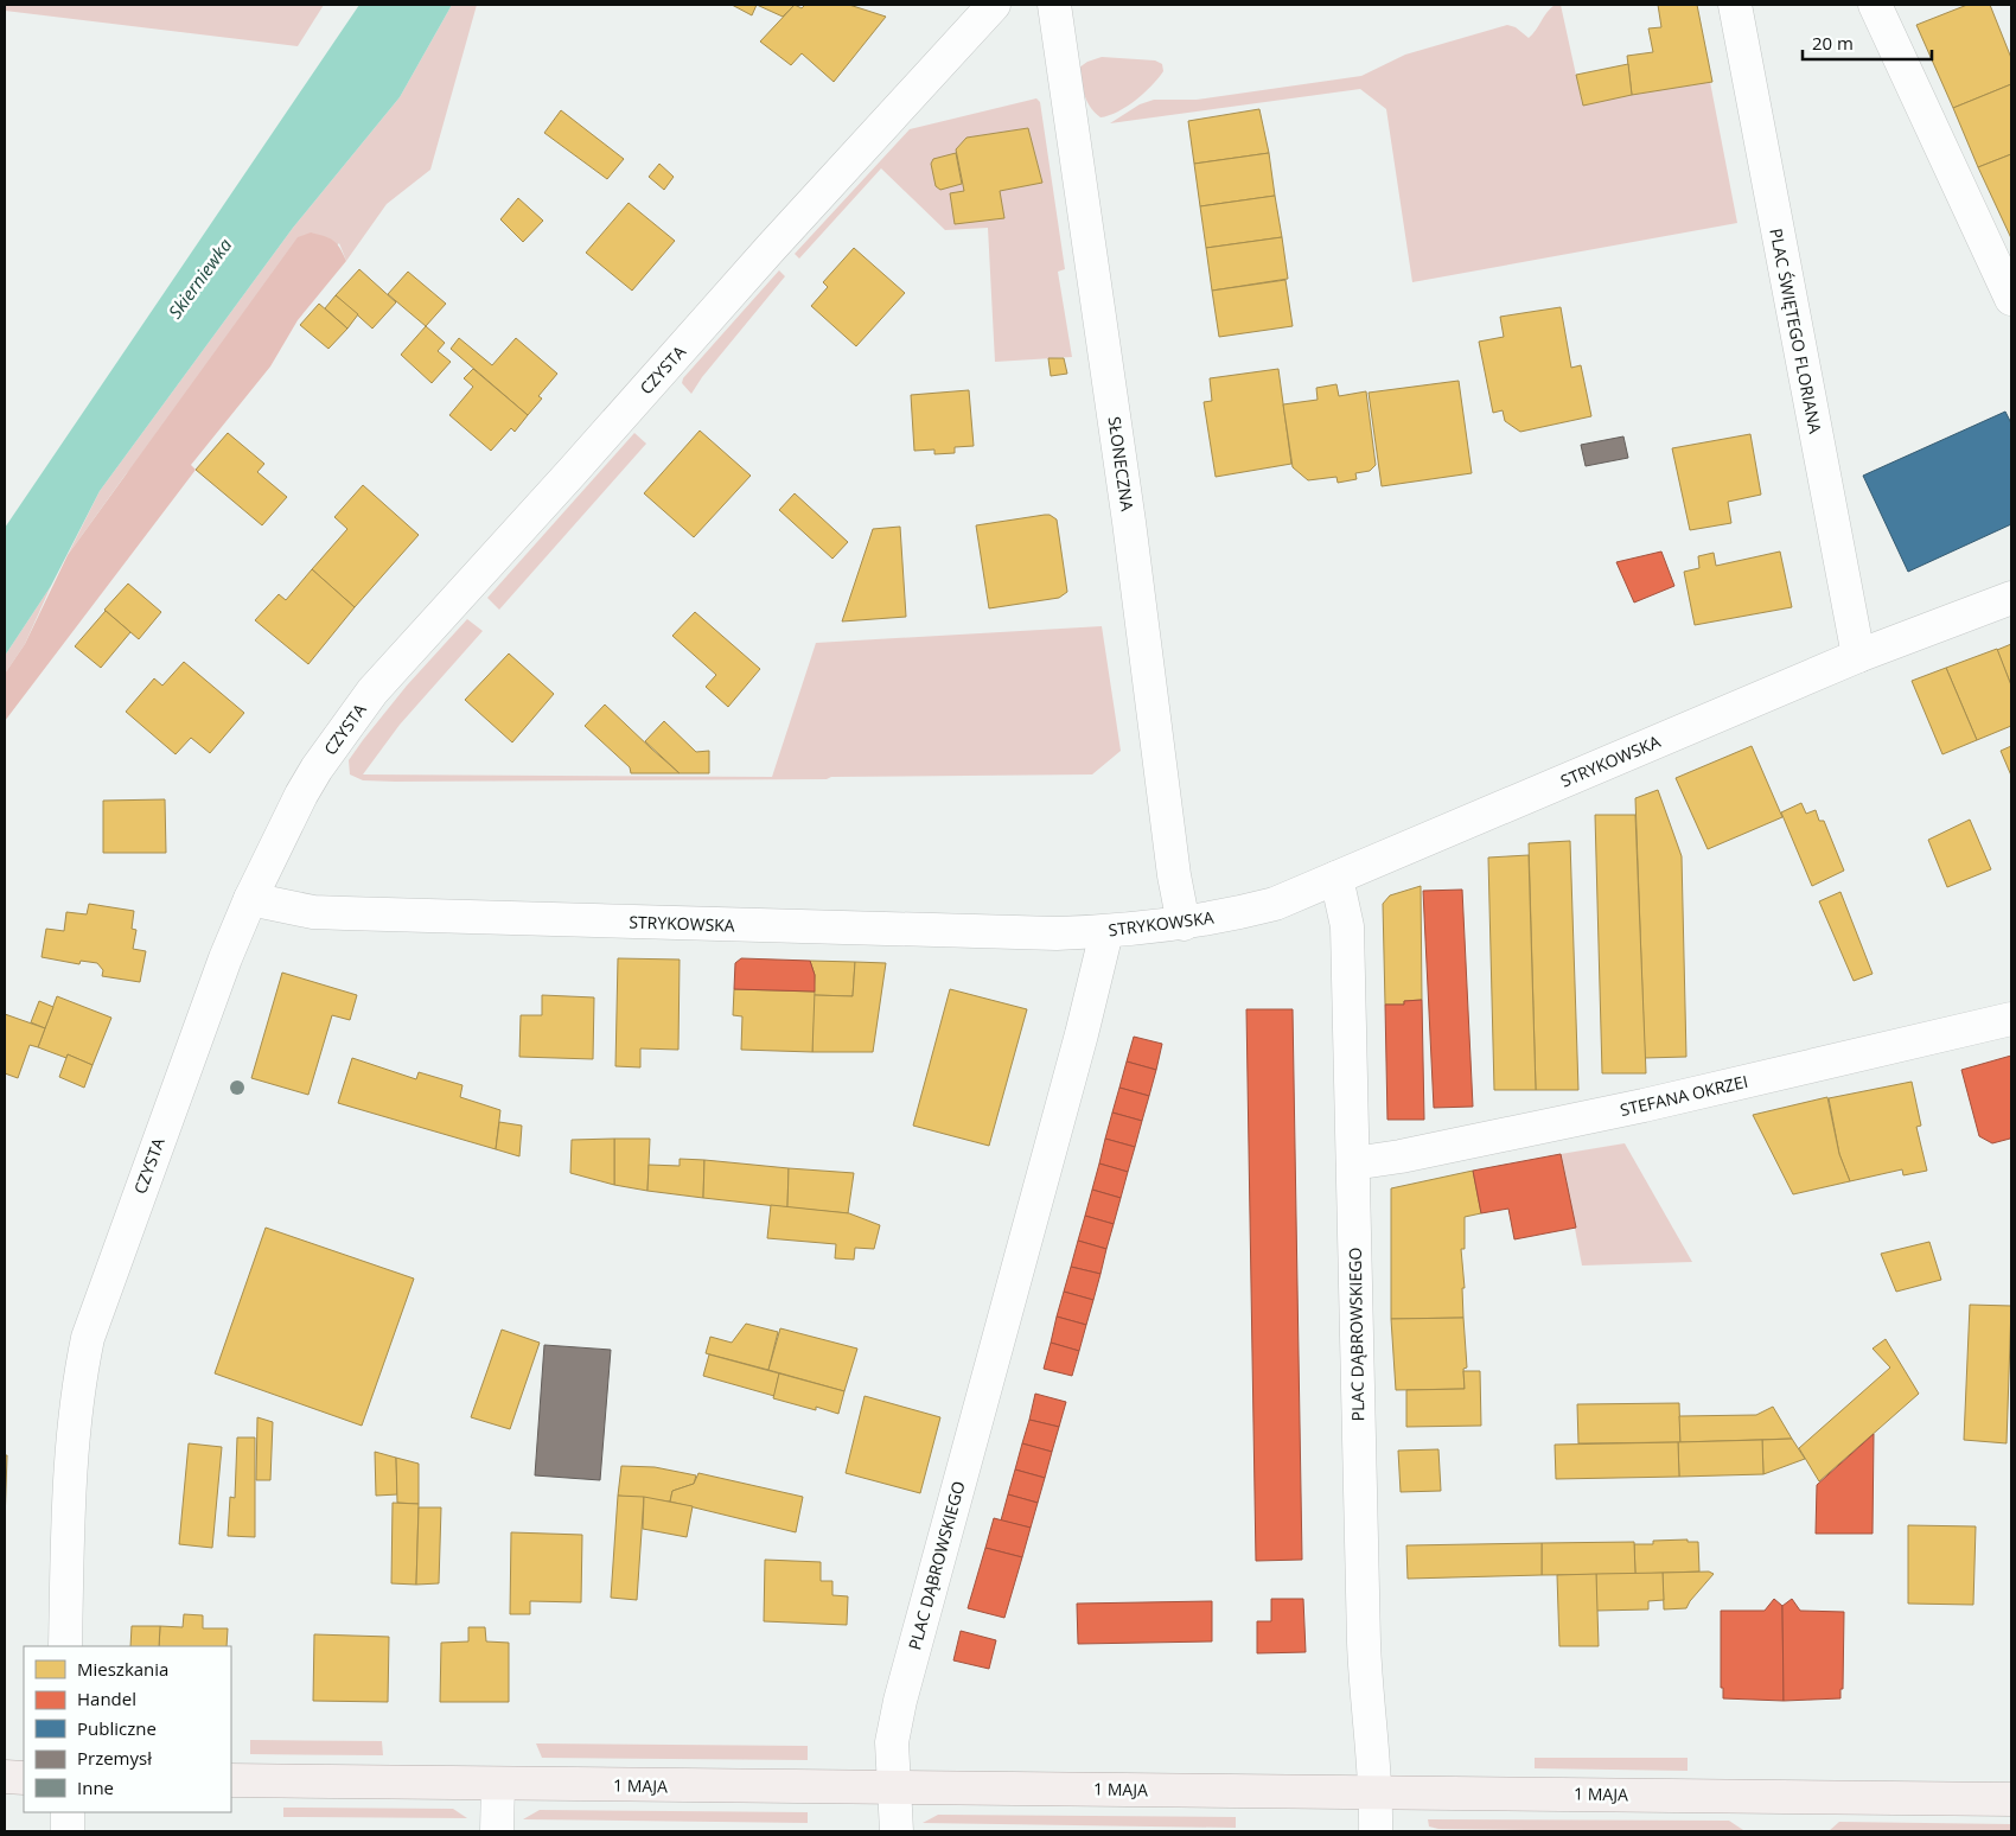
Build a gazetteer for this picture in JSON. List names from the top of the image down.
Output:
{
  "streets": {
    "main road": ["1 MAJA"],
    "street": [
      "PLAC ŚWIĘTEGO FLORIANA",
      "CZYSTA",
      "SŁONECZNA",
      "STRYKOWSKA",
      "STEFANA OKRZEI",
      "PLAC DĄBROWSKIEGO"
    ]
  },
  "crossings": [
    ["PLAC ŚWIĘTEGO FLORIANA", "STRYKOWSKA"],
    ["CZYSTA", "STRYKOWSKA"],
    ["SŁONECZNA", "STRYKOWSKA"],
    ["STRYKOWSKA", "PLAC DĄBROWSKIEGO"],
    ["STEFANA OKRZEI", "PLAC DĄBROWSKIEGO"],
    ["PLAC DĄBROWSKIEGO", "1 MAJA"]
  ],
  "water": ["Skierniewka"],
  "legend": [
    "Mieszkania",
    "Handel",
    "Publiczne",
    "Przemysł",
    "Inne"
  ],
  "scale_bar": "20 m"
}
